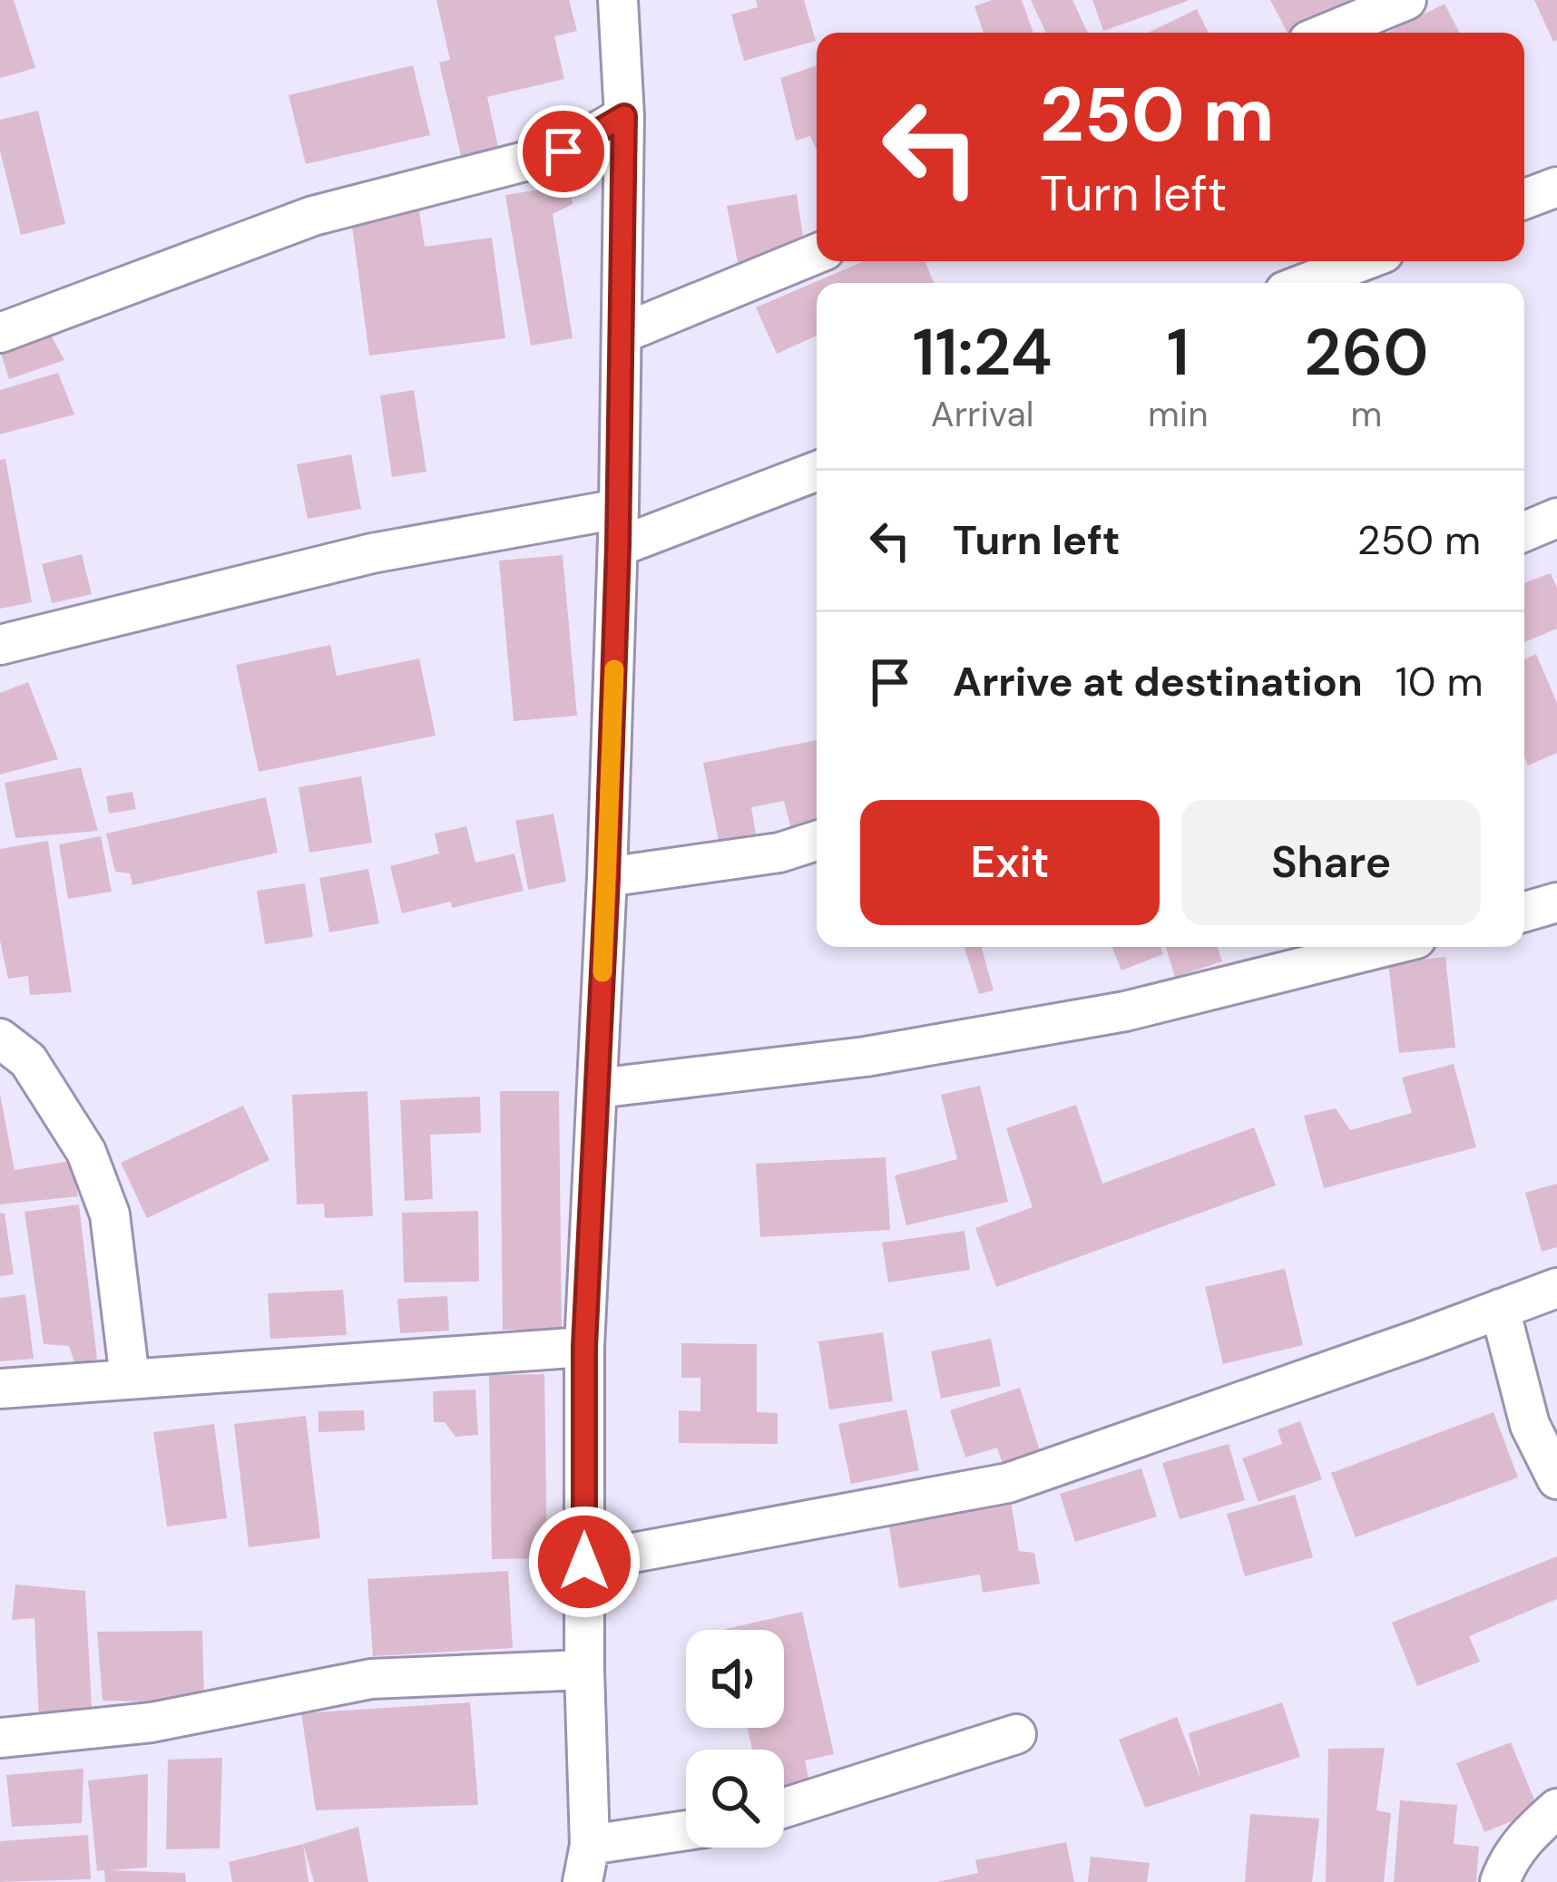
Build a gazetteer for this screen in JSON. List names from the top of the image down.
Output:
{
  "page": {
    "turn": ["250 m", "Turn left"],
    "eta": [
      "11:24",
      "Arrival",
      "1",
      "min",
      "260",
      "m"
    ],
    "list": [
      {
        "name": "Turn left",
        "value": "250 m"
      },
      {
        "name": "Arrive at destination",
        "value": "10 m"
      }
    ],
    "buttons": ["Exit", "Share"]
  }
}
